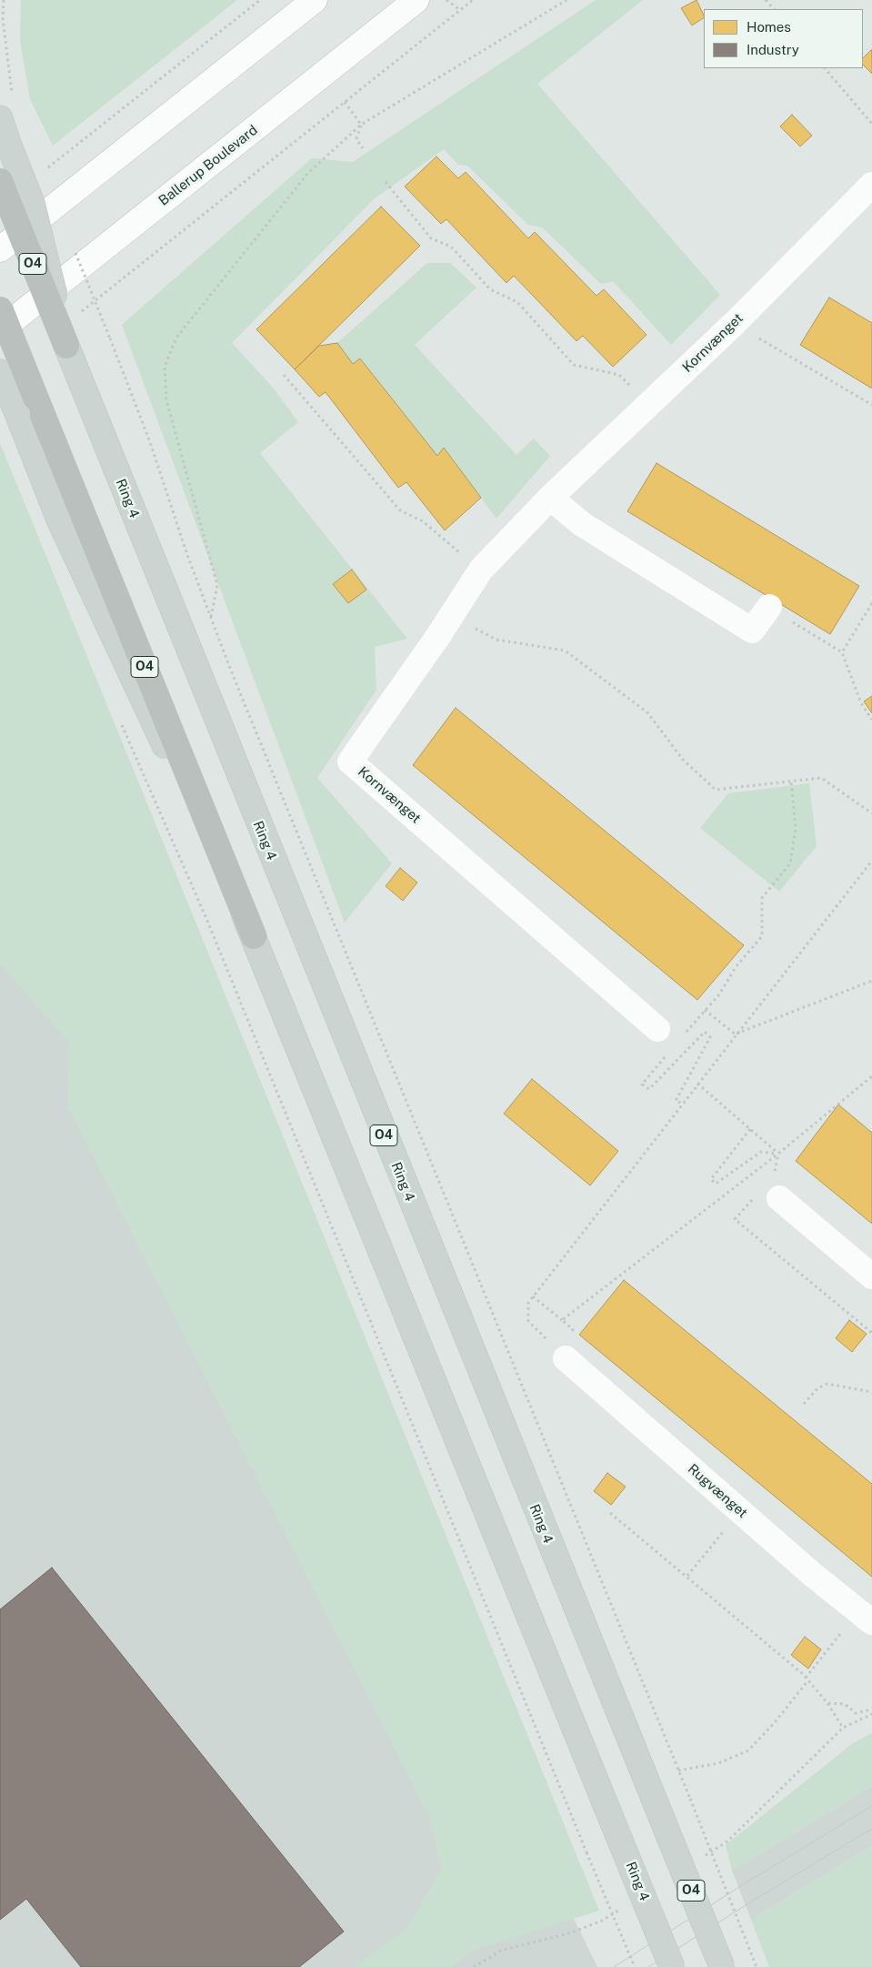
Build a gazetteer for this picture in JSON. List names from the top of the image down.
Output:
{
  "streets": {
    "highway": ["O4"],
    "main road": ["Ring 4"],
    "street": ["Ballerup Boulevard", "Kornvænget", "Rugvænget"]
  },
  "crossings": [
    ["O4", "Ring 4"]
  ],
  "legend": ["Homes", "Industry"]
}
